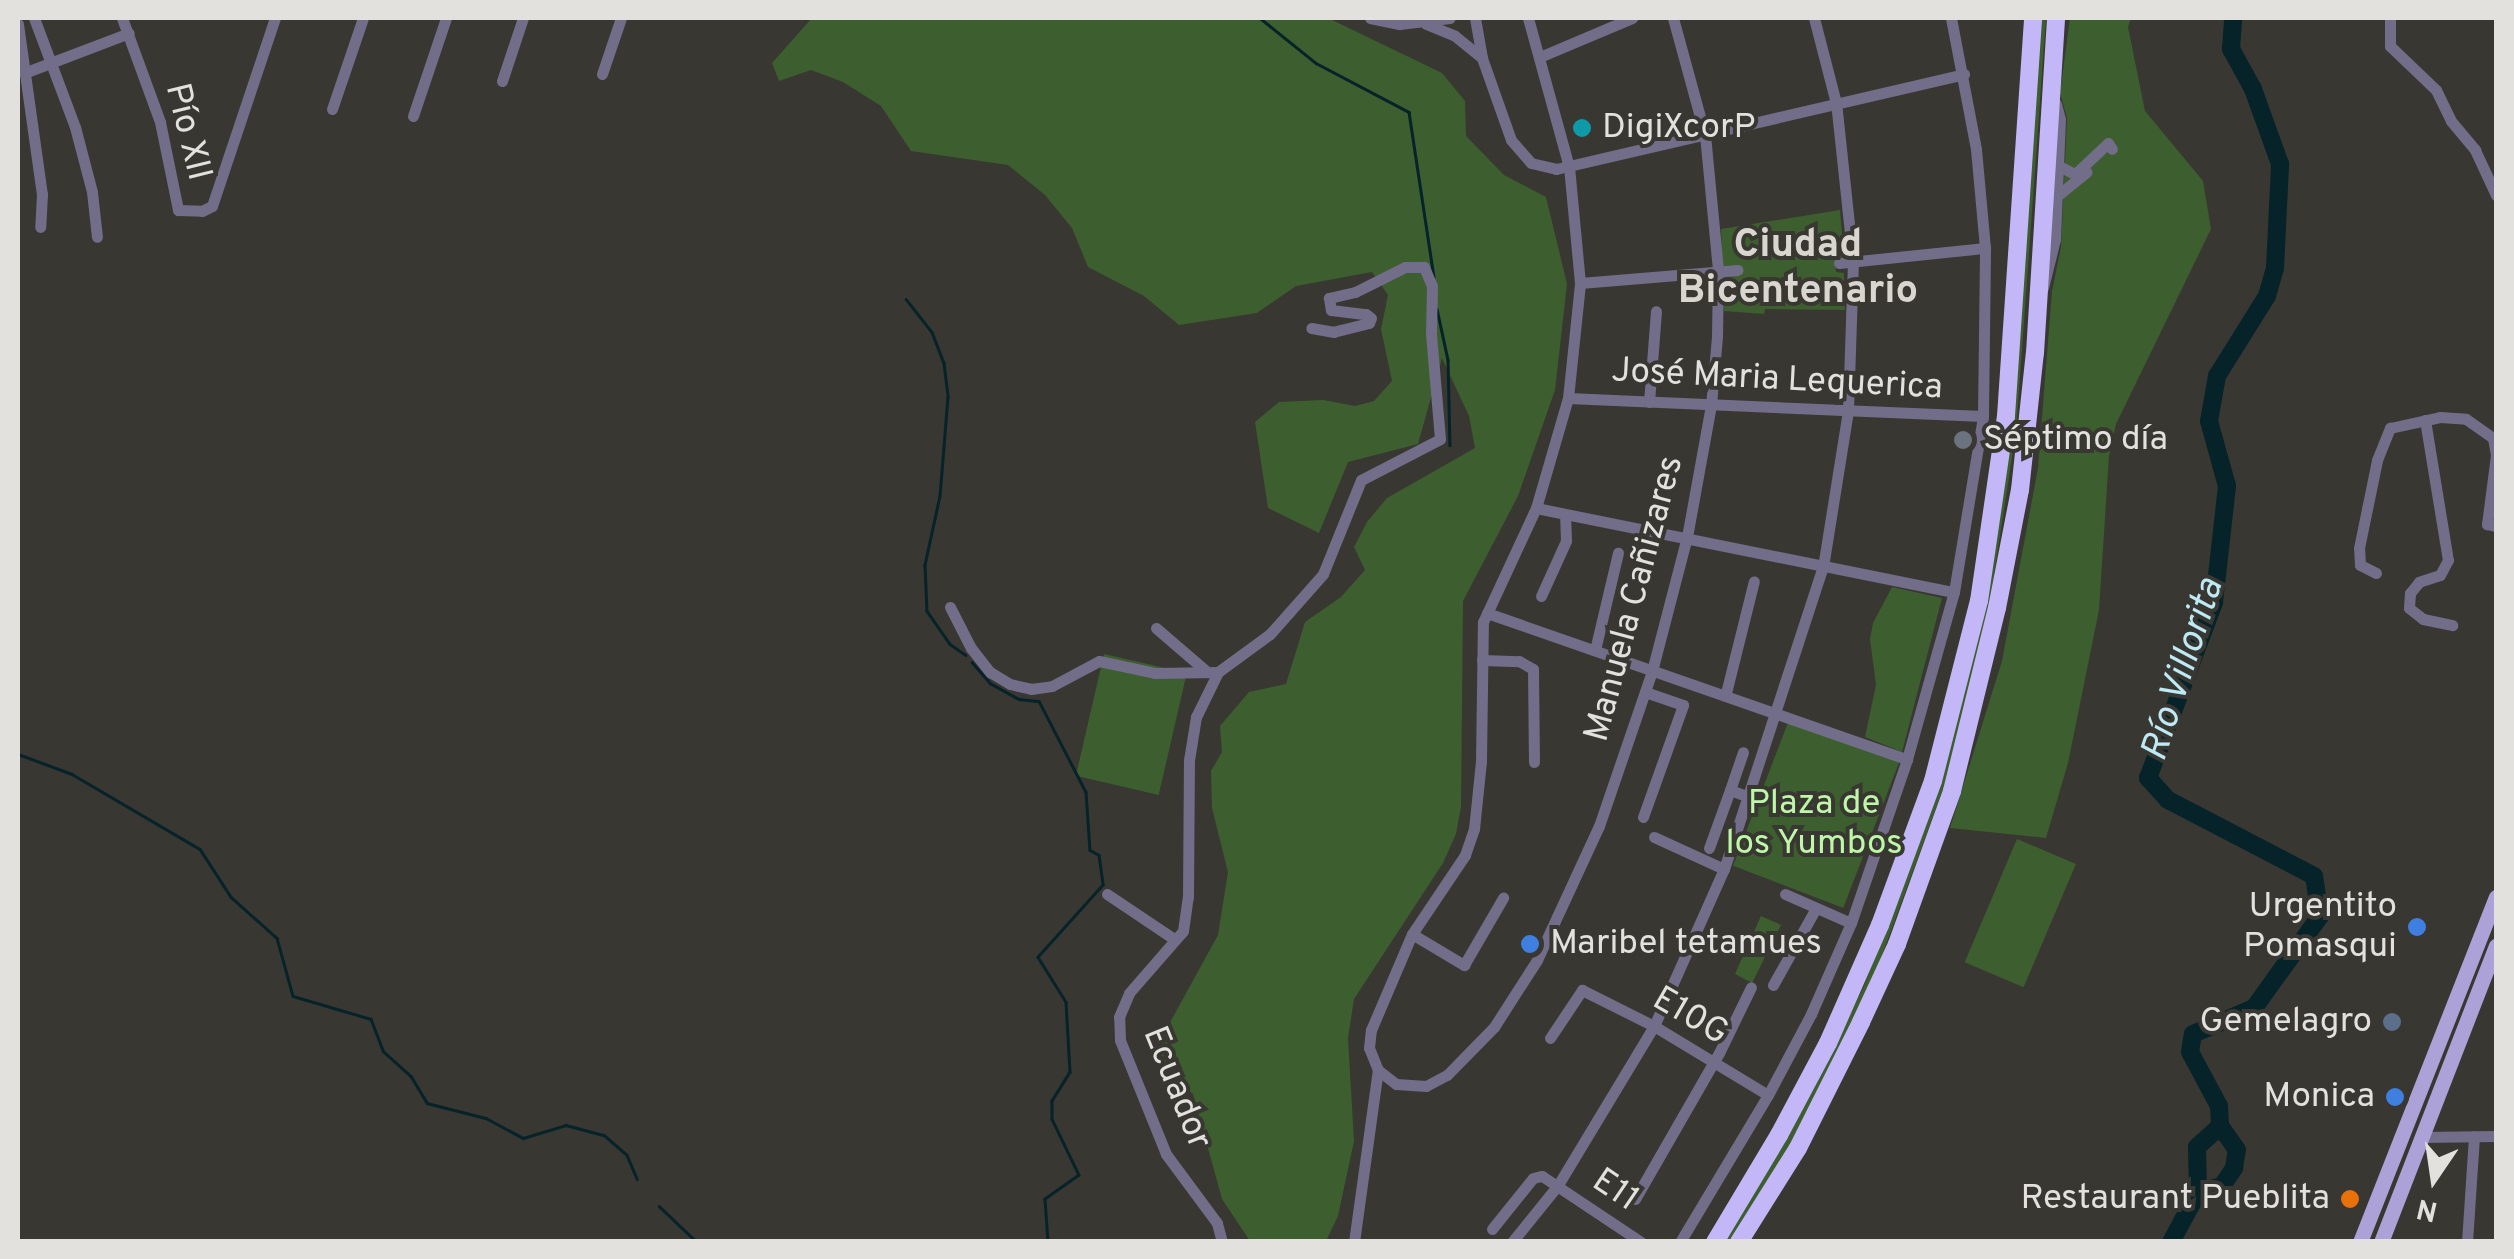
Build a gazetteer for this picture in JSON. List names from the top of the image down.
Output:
{
  "streets": {
    "street": [
      "Pío XII",
      "José Maria Lequerica",
      "Manuela Cañizares",
      "E10G",
      "Ecuador",
      "E11"
    ]
  },
  "crossings": [
    ["José Maria Lequerica", "Manuela Cañizares"]
  ],
  "districts": ["Ciudad Bicentenario"],
  "water": ["Río Villorita"],
  "parks": ["Plaza de los Yumbos"],
  "places": [
    "DigiXcorP",
    "Séptimo día",
    "Urgentito Pomasqui",
    "Maribel tetamues",
    "Gemelagro",
    "Monica",
    "Restaurant Pueblita"
  ],
  "north": "bottom"
}
